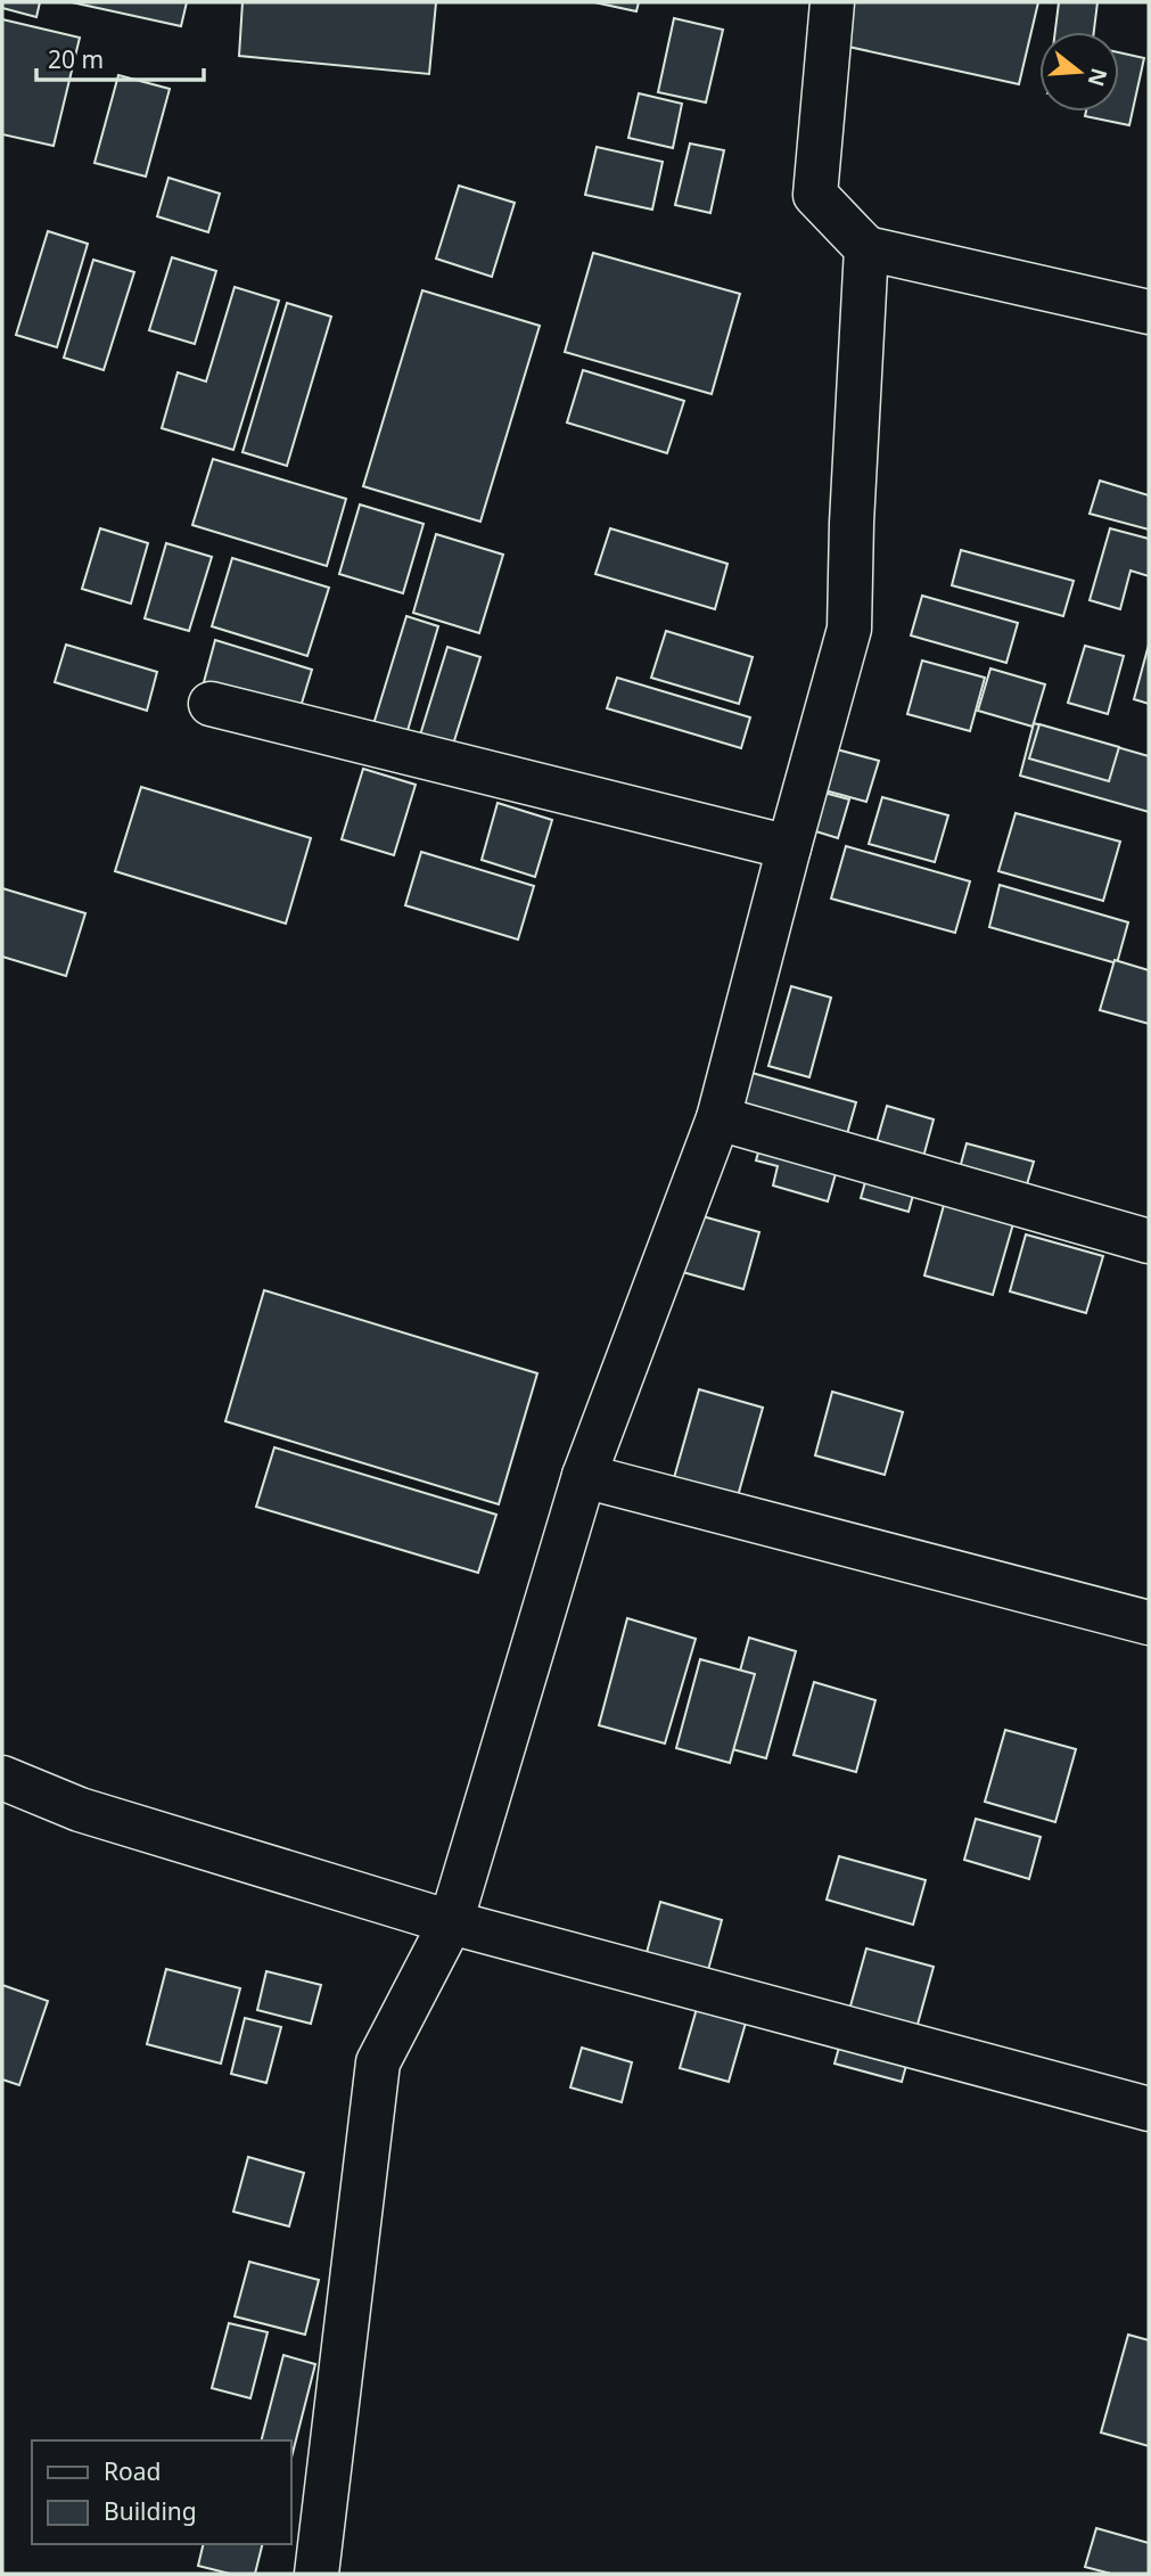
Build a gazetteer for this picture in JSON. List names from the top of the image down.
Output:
{
  "legend": ["Road", "Building"],
  "scale_bar": "20 m",
  "north": "right"
}
